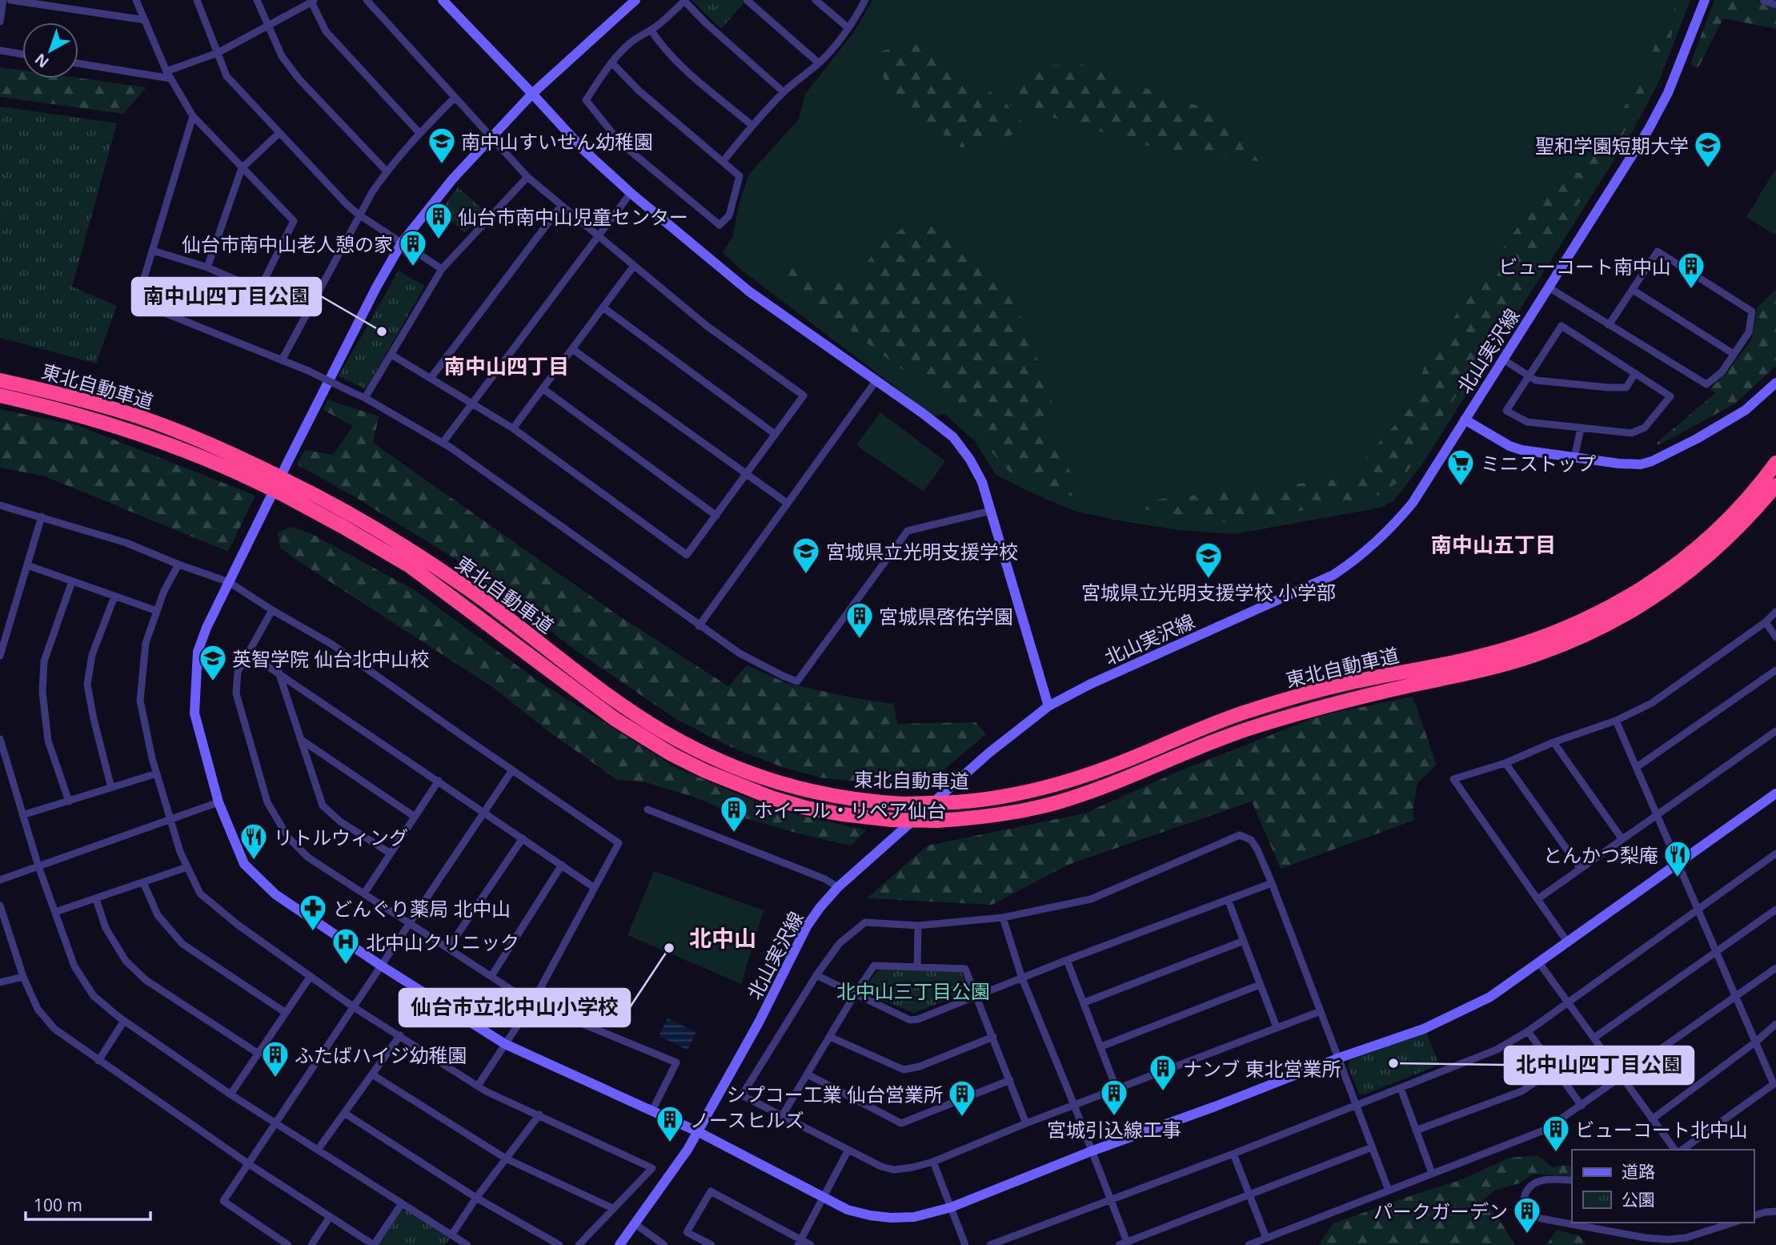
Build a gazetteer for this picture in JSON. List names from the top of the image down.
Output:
{
  "streets": {
    "highway": ["東北自動車道"],
    "street": ["北山実沢線"]
  },
  "districts": ["南中山四丁目", "南中山五丁目", "北中山"],
  "parks": ["北中山三丁目公園"],
  "places": {
    "school or university": [
      "南中山すいせん幼稚園",
      "聖和学園短期大学",
      "宮城県立光明支援学校",
      "宮城県立光明支援学校 小学部",
      "英智学院 仙台北中山校"
    ],
    "building": [
      "仙台市南中山児童センター",
      "仙台市南中山老人憩の家",
      "ビューコート南中山",
      "宮城県啓佑学園",
      "ホイール・リペア仙台",
      "ふたばハイジ幼稚園",
      "ナンブ 東北営業所",
      "宮城引込線工事",
      "シプコー工業 仙台営業所",
      "ノースヒルズ",
      "ビューコート北中山",
      "パークガーデン"
    ],
    "other": ["南中山四丁目公園", "仙台市立北中山小学校", "北中山四丁目公園"],
    "supermarket": ["ミニストップ"],
    "restaurant": ["リトルウィング", "とんかつ梨庵"],
    "pharmacy": ["どんぐり薬局 北中山"],
    "hospital": ["北中山クリニック"]
  },
  "legend": ["道路", "公園"],
  "scale_bar": "100 m",
  "north": "bottom left"
}
